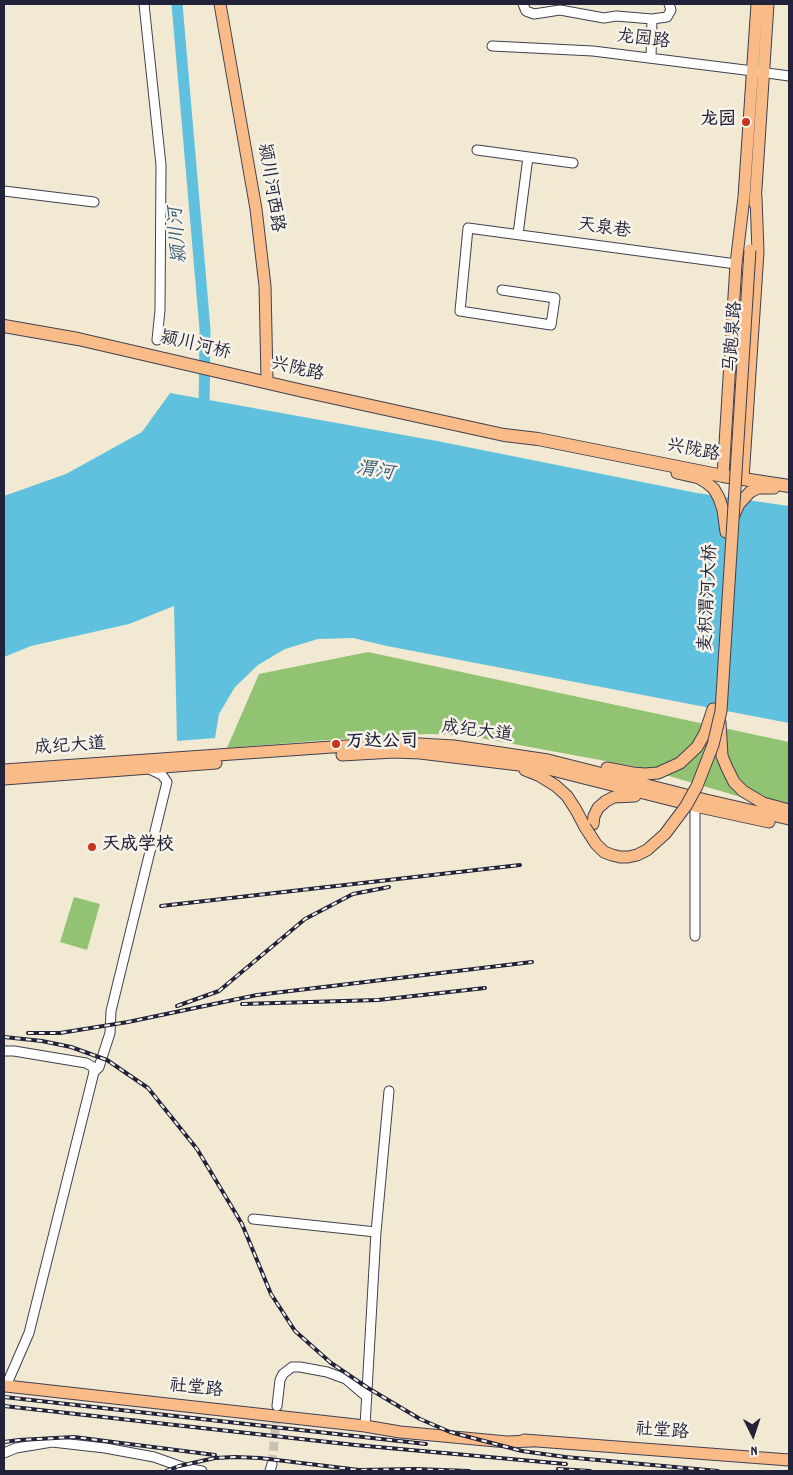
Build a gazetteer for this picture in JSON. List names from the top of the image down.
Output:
{
  "streets": {
    "highway": ["颍川河桥", "兴陇路"],
    "main road": [
      "颍川河西路",
      "马跑泉路",
      "麦积渭河大桥",
      "成纪大道",
      "社堂路"
    ],
    "street": ["龙园路", "天泉巷"]
  },
  "crossings": [
    ["龙园路", "马跑泉路"],
    ["颍川河西路", "兴陇路"],
    ["天泉巷", "马跑泉路"],
    ["马跑泉路", "兴陇路"],
    ["马跑泉路", "麦积渭河大桥"],
    ["颍川河桥", "兴陇路"],
    ["麦积渭河大桥", "成纪大道"]
  ],
  "water": ["颍川河", "渭河"],
  "places": ["龙园", "万达公司", "天成学校"],
  "north": "bottom"
}
